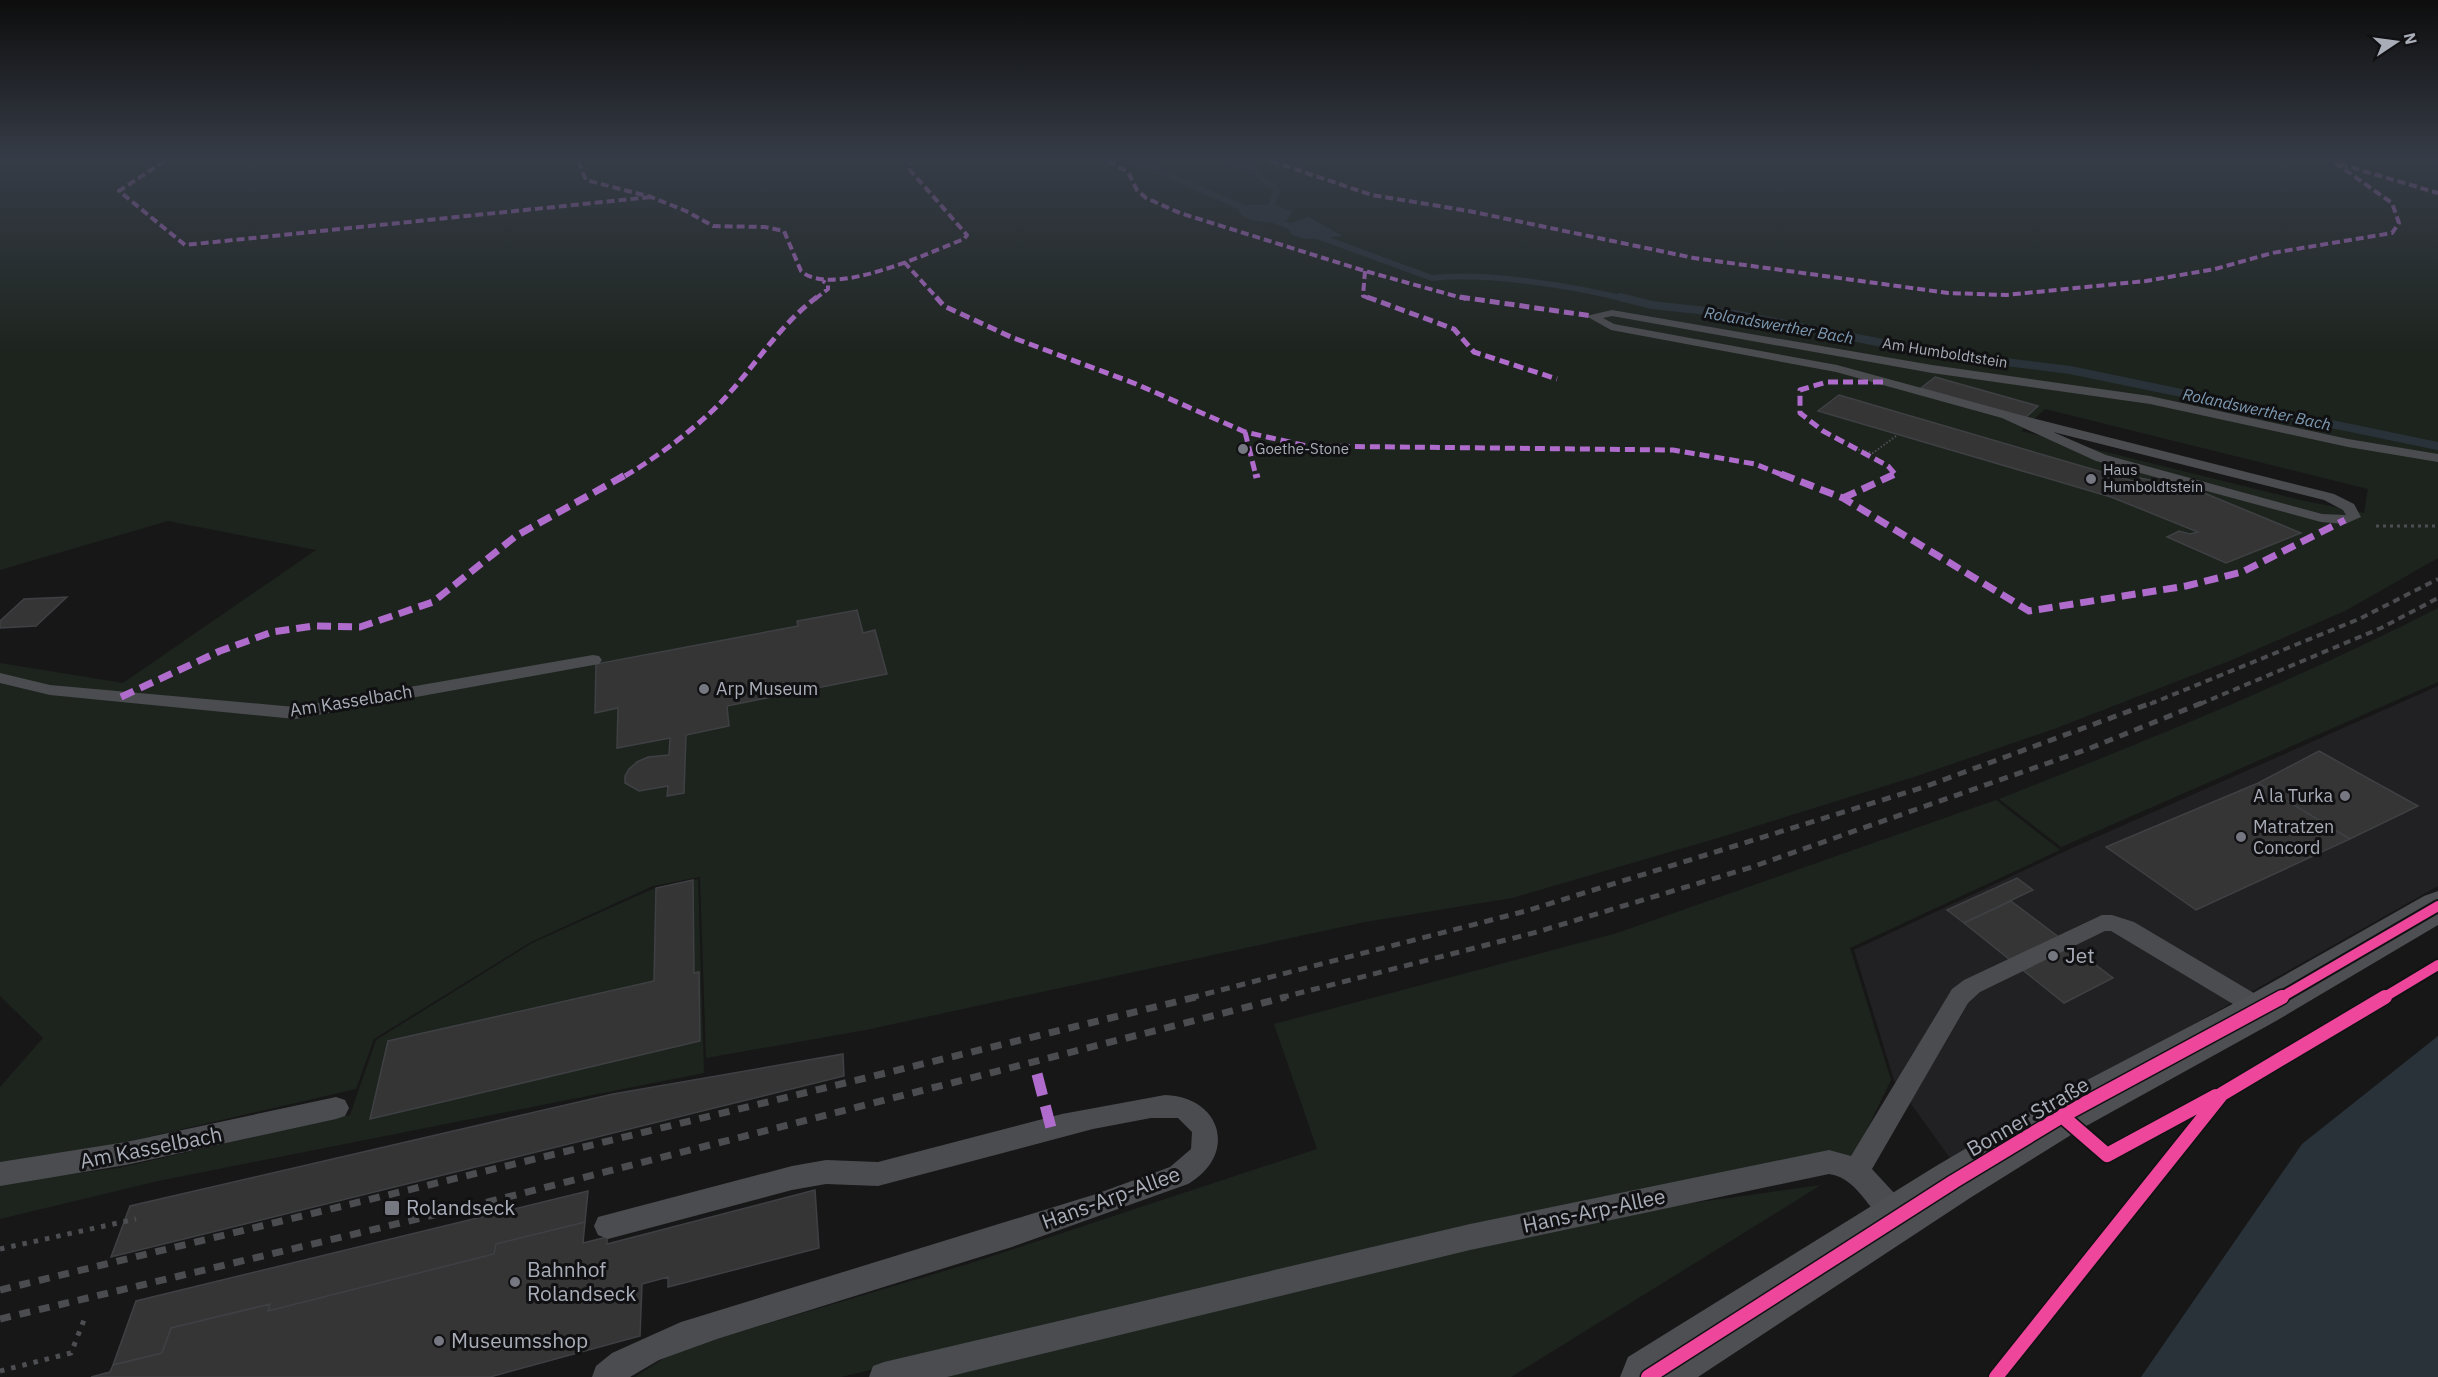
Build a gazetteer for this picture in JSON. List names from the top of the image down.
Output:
{
  "streets": {
    "main road": ["Bonner Straße"],
    "lane": ["Am Humboldtstein", "Am Kasselbach", "Hans-Arp-Allee"]
  },
  "water": ["Rolandswerther Bach"],
  "places": {
    "other": [
      "Goethe-Stone",
      "Haus Humboldtstein",
      "Arp Museum",
      "A la Turka",
      "Matratzen Concord",
      "Jet",
      "Bahnhof Rolandseck",
      "Museumsshop"
    ],
    "transit": ["Rolandseck"]
  },
  "north": "right"
}
